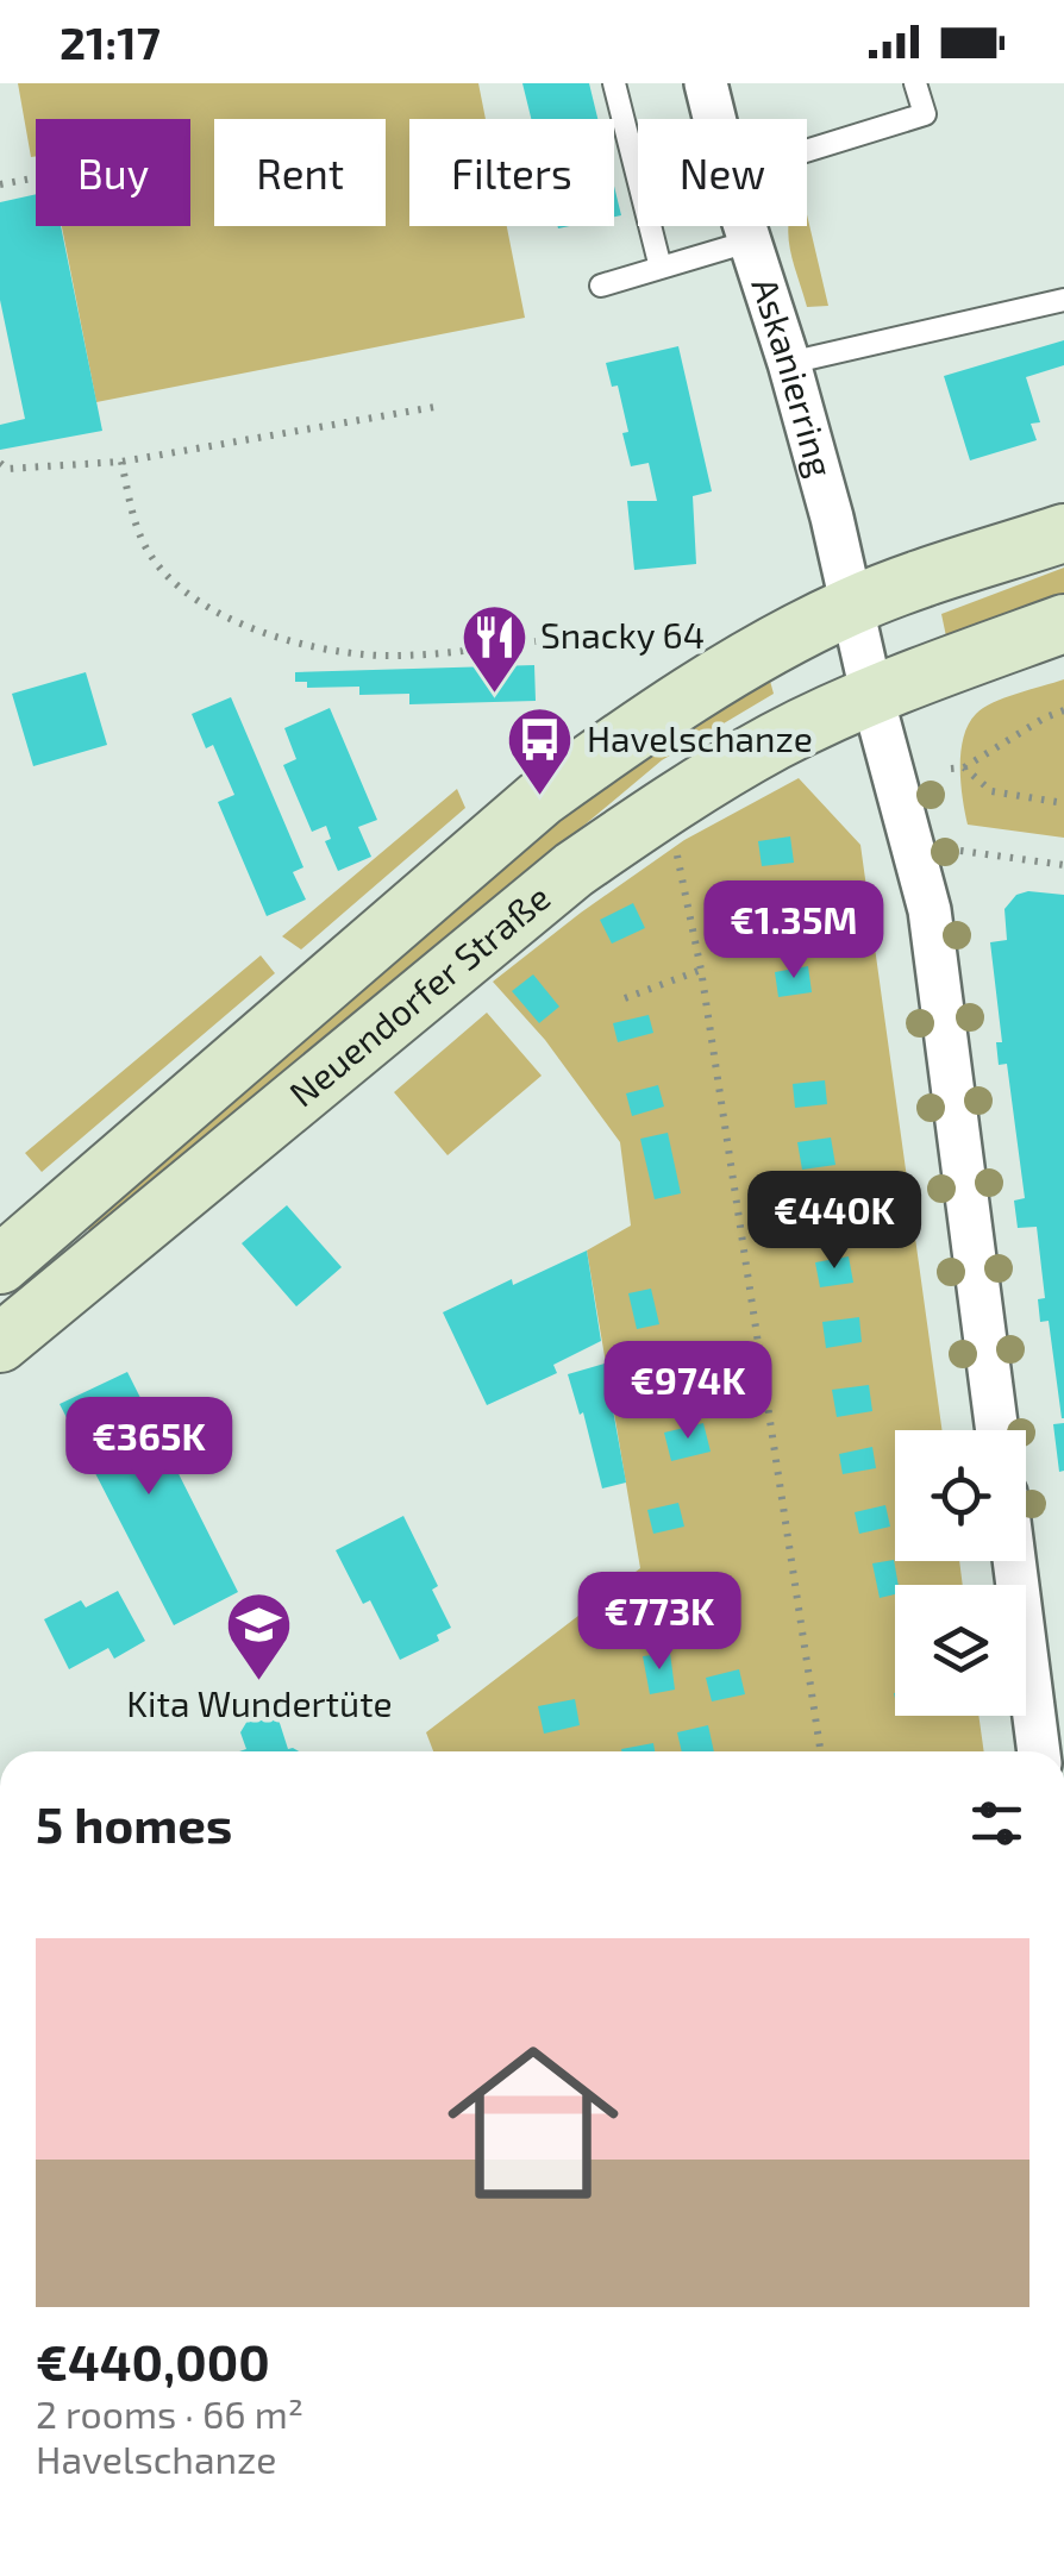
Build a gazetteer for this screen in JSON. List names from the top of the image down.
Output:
{
  "streets": {
    "main road": ["Neuendorfer Straße"],
    "street": ["Askanierring"]
  },
  "crossings": [
    ["Askanierring", "Neuendorfer Straße"]
  ],
  "places": {
    "restaurant": ["Snacky 64"],
    "bus stop": ["Havelschanze"],
    "school or university": ["Kita Wundertüte"]
  },
  "page": {
    "status": "21:17",
    "chip": [
      "Buy",
      "Rent",
      "Filters",
      "New"
    ],
    "price": [
      "€1.35M",
      "€440K",
      "€974K",
      "€365K",
      "€773K"
    ],
    "heading": "5 homes",
    "list": [
      {
        "name": "€440,000",
        "note": "2 rooms · 66 m² · Havelschanze"
      }
    ]
  }
}
